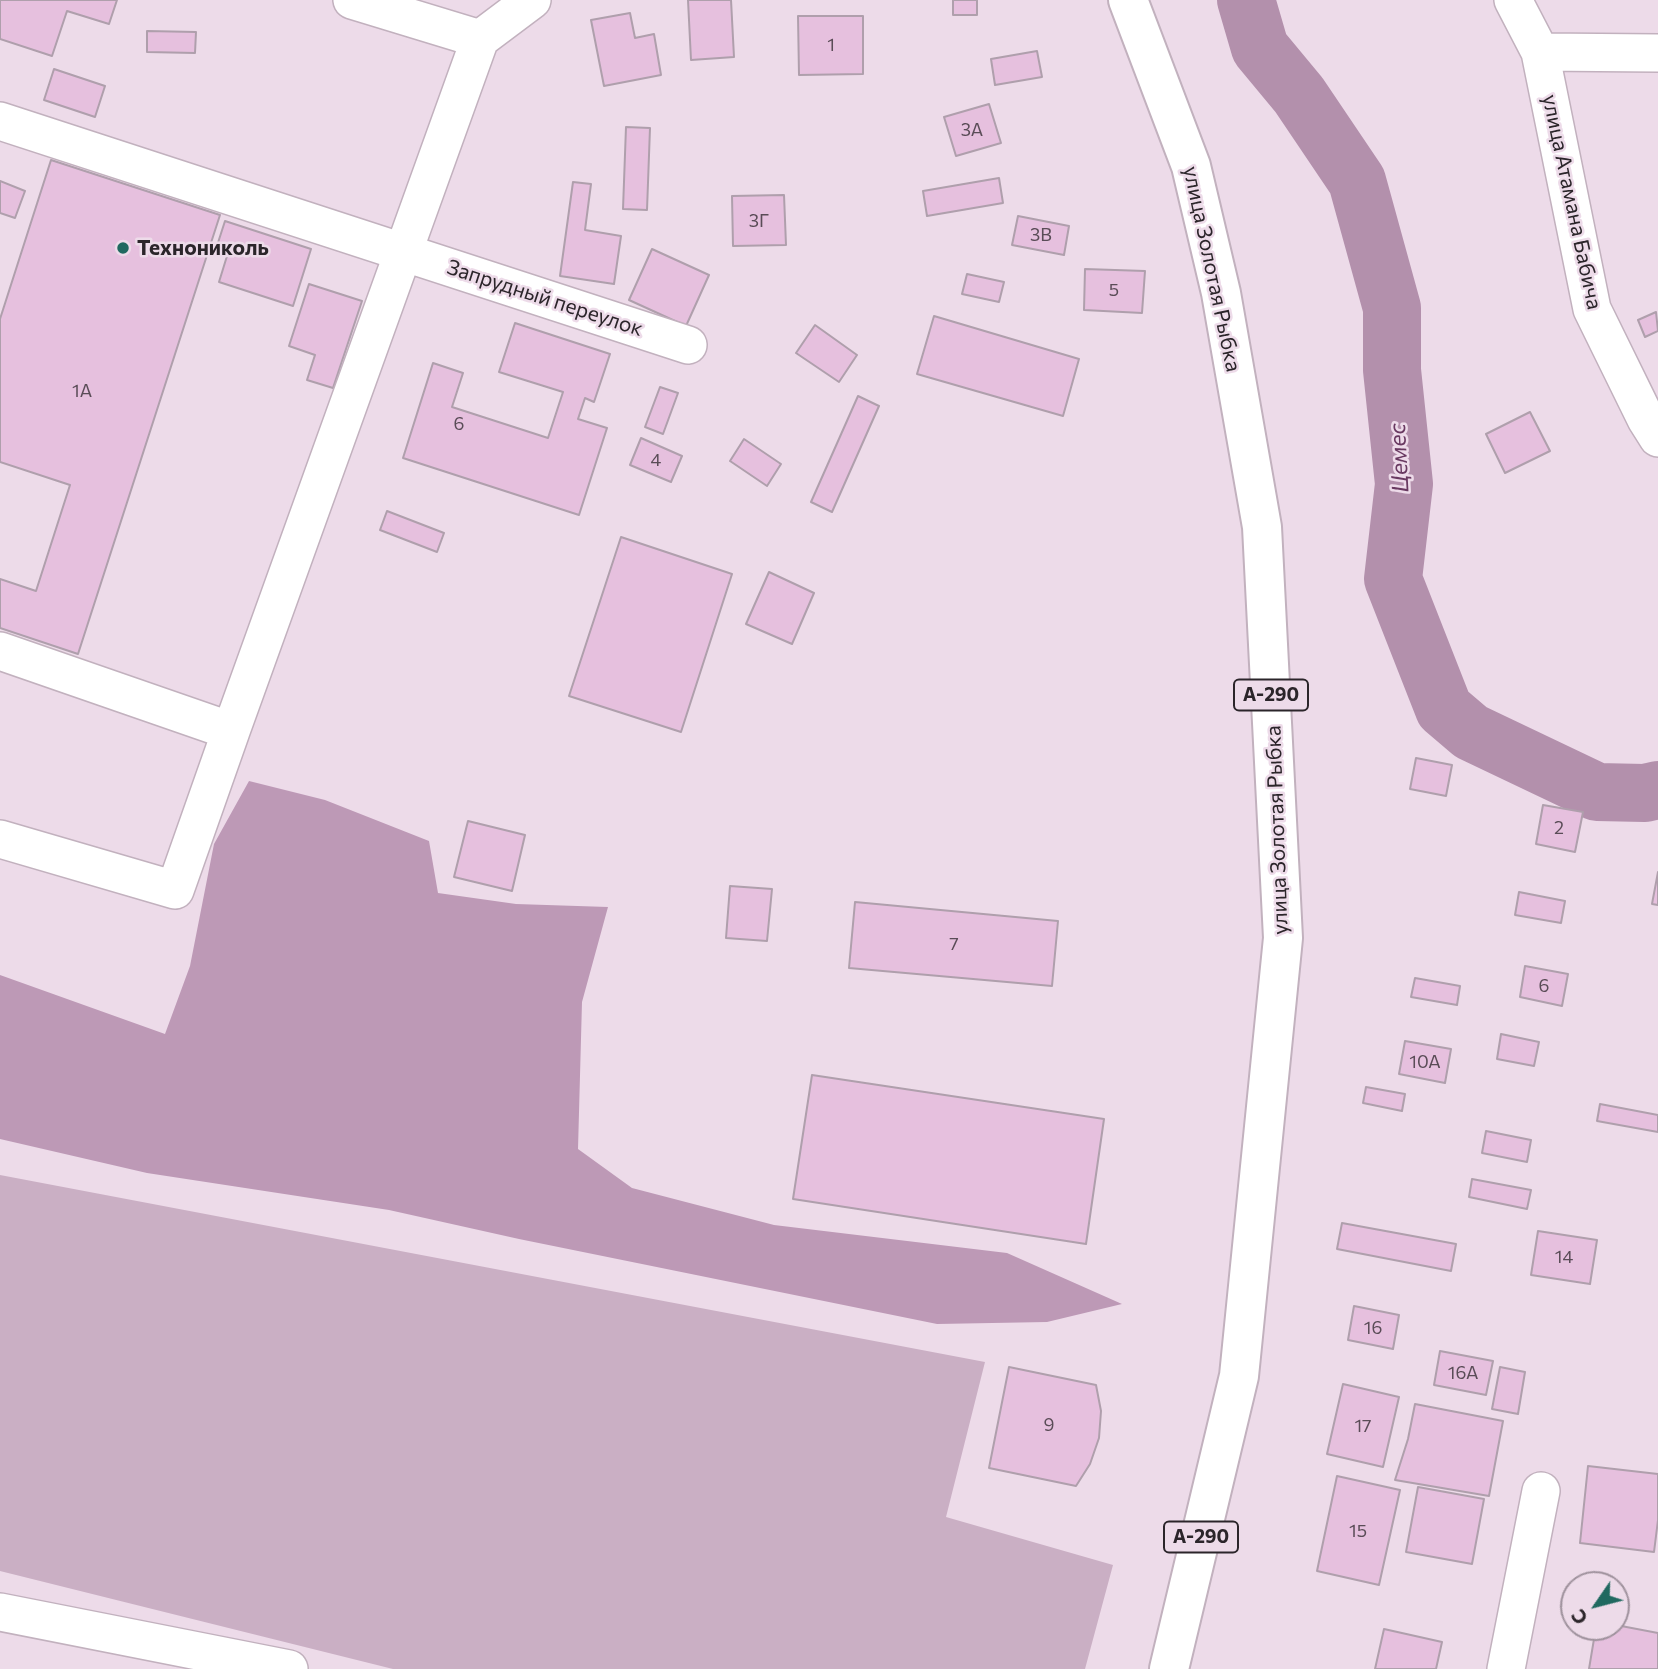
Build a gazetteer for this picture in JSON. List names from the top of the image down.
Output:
{
  "streets": {
    "highway": ["улица Золотая Рыбка", "А-290"],
    "street": ["улица Атамана Бабича", "Запрудный переулок"]
  },
  "water": ["Цемес"],
  "places": ["Технониколь"],
  "house_numbers": [
    "1",
    "3А",
    "3Г",
    "3В",
    "5",
    "1А",
    "6",
    "4",
    "2",
    "7",
    "6",
    "10А",
    "14",
    "16",
    "16А",
    "9",
    "17",
    "15"
  ],
  "north": "bottom left"
}
